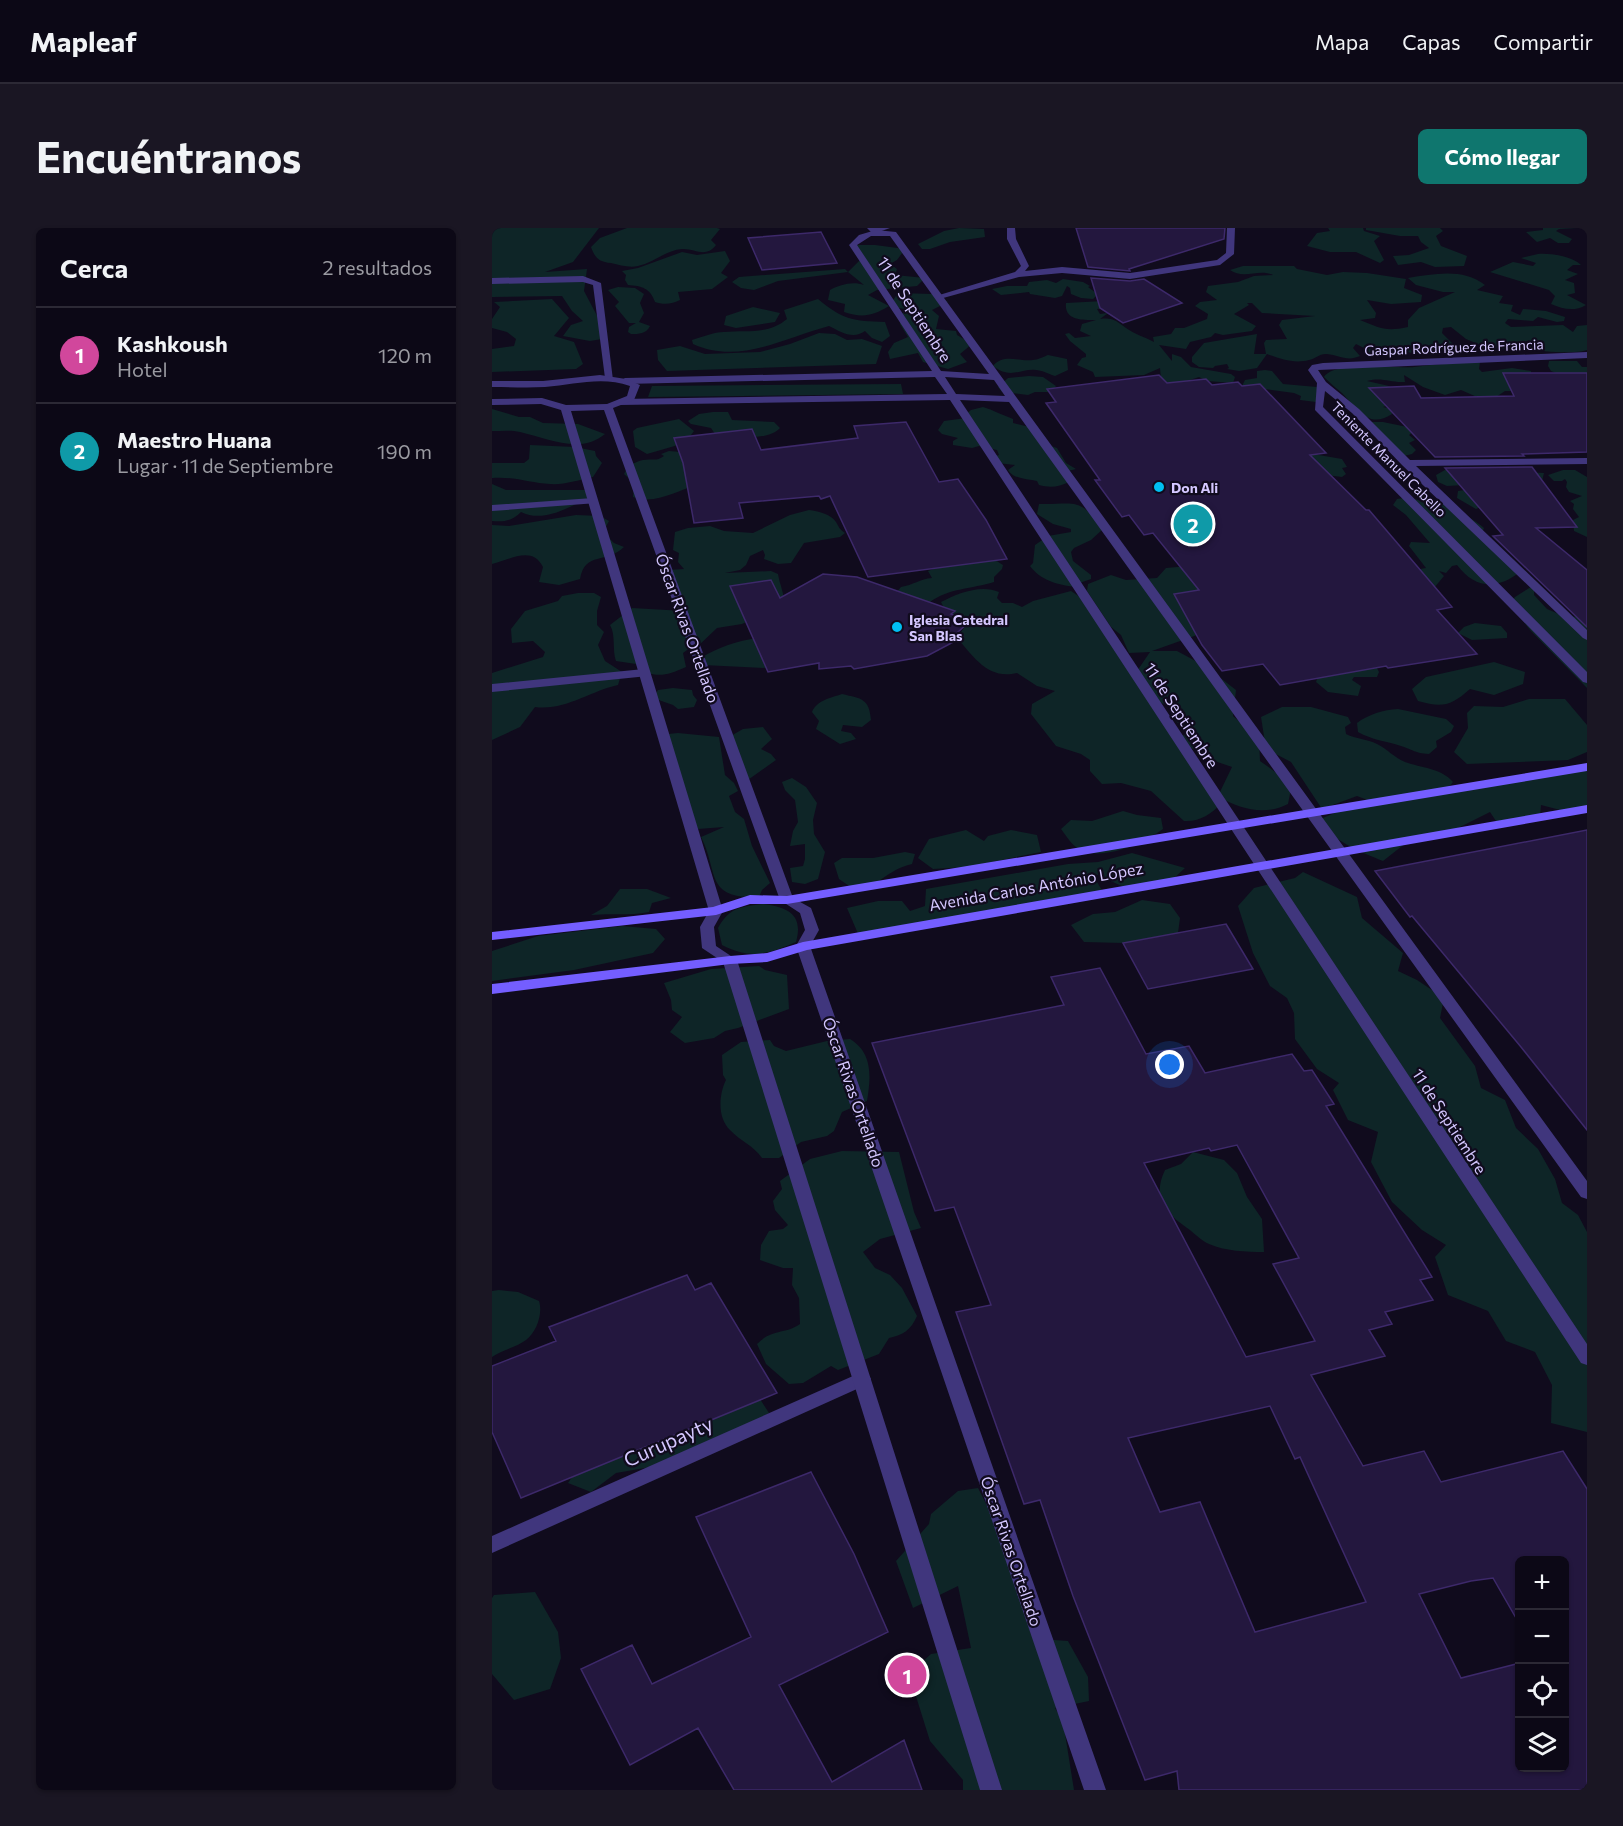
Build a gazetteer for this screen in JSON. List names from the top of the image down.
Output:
{
  "streets": {
    "main road": ["Avenida Carlos António López"],
    "street": [
      "11 de Septiembre",
      "Gaspar Rodríguez de Francia",
      "Teniente Manuel Cabello",
      "Óscar Rivas Ortellado",
      "Curupayty"
    ]
  },
  "crossings": [
    ["11 de Septiembre", "Avenida Carlos António López"],
    ["Gaspar Rodríguez de Francia", "Teniente Manuel Cabello"],
    ["Óscar Rivas Ortellado", "Avenida Carlos António López"]
  ],
  "places": ["Don Ali", "Iglesia Catedral San Blas"],
  "page": {
    "header": "Mapleaf",
    "nav": ["Mapa", "Capas", "Compartir"],
    "buttons": "Cómo llegar",
    "title": "Encuéntranos",
    "heading": ["Cerca", "2 resultados"],
    "list": [
      {
        "mark": "1",
        "name": "Kashkoush",
        "note": "Hotel",
        "value": "120 m"
      },
      {
        "mark": "2",
        "name": "Maestro Huana",
        "note": "Lugar · 11 de Septiembre",
        "value": "190 m"
      }
    ],
    "pins": ["2", "1"],
    "map_buttons": ["+", "−"]
  }
}
